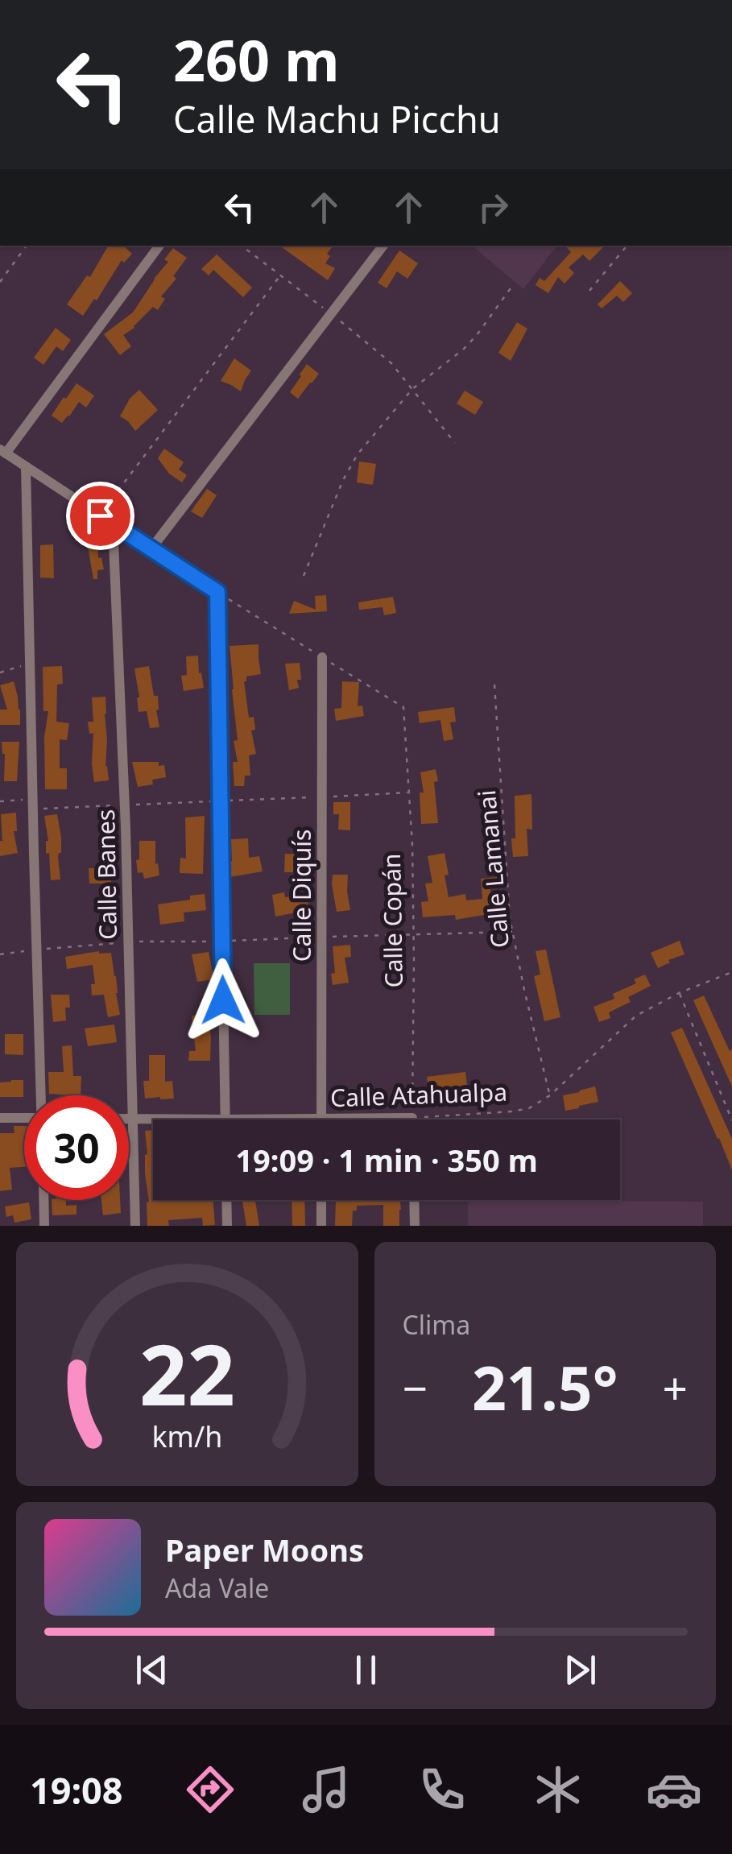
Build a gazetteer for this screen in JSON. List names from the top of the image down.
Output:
{
  "streets": {
    "street": ["Calle Banes", "Calle Diquís", "Calle Atahualpa"],
    "path": ["Calle Lamanai", "Calle Copán"]
  },
  "crossings": [
    ["Calle Lamanai", "Calle Atahualpa"],
    ["Calle Banes", "Calle Atahualpa"],
    ["Calle Diquís", "Calle Copán"],
    ["Calle Diquís", "Calle Atahualpa"],
    ["Calle Copán", "Calle Atahualpa"]
  ],
  "page": {
    "turn": ["260 m", "Calle Machu Picchu"],
    "limit": "30",
    "trip": "19:09 · 1 min · 350 m",
    "tile": "Clima",
    "heat": ["−", "21.5°", "+"],
    "song": ["Paper Moons", "Ada Vale"],
    "tabs": "19:08",
    "gauge": ["22", "km/h"]
  }
}
